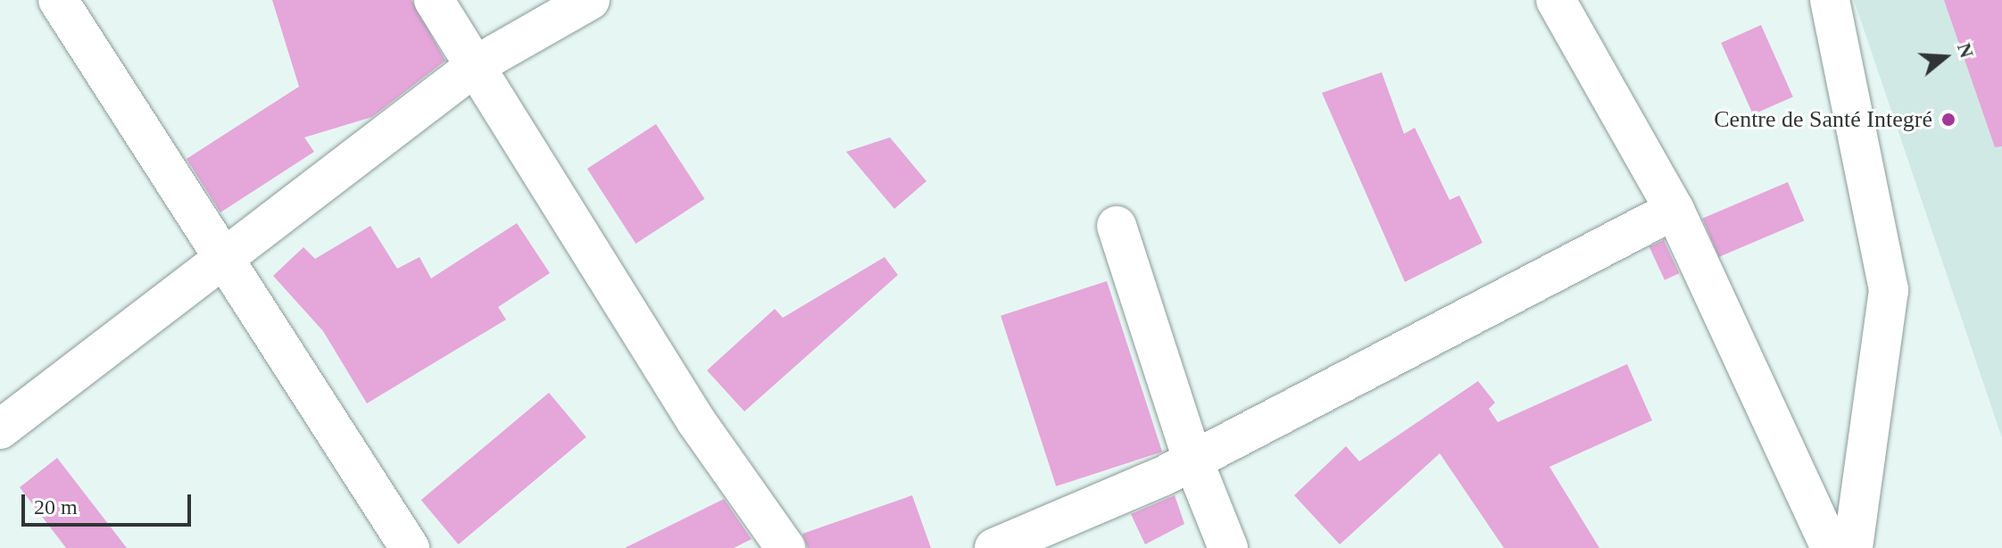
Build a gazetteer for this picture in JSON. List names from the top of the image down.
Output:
{
  "places": ["Centre de Santé Integré"],
  "scale_bar": "20 m",
  "north": "right"
}
